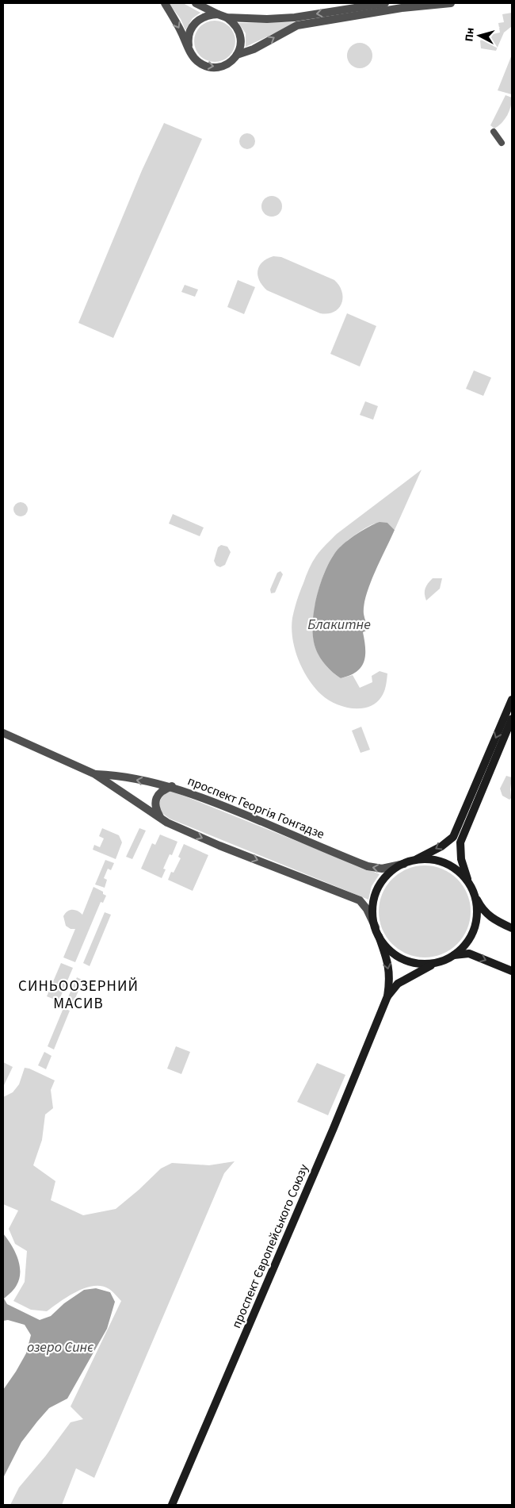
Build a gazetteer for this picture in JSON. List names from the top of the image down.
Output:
{
  "streets": {
    "main road": ["проспект Європейського Союзу"],
    "street": ["проспект Георгія Гонгадзе"]
  },
  "crossings": [
    ["проспект Георгія Гонгадзе", "проспект Європейського Союзу"]
  ],
  "districts": ["СИНЬООЗЕРНИЙ МАСИВ"],
  "water": ["Блакитне", "озеро Синє"],
  "north": "left"
}
